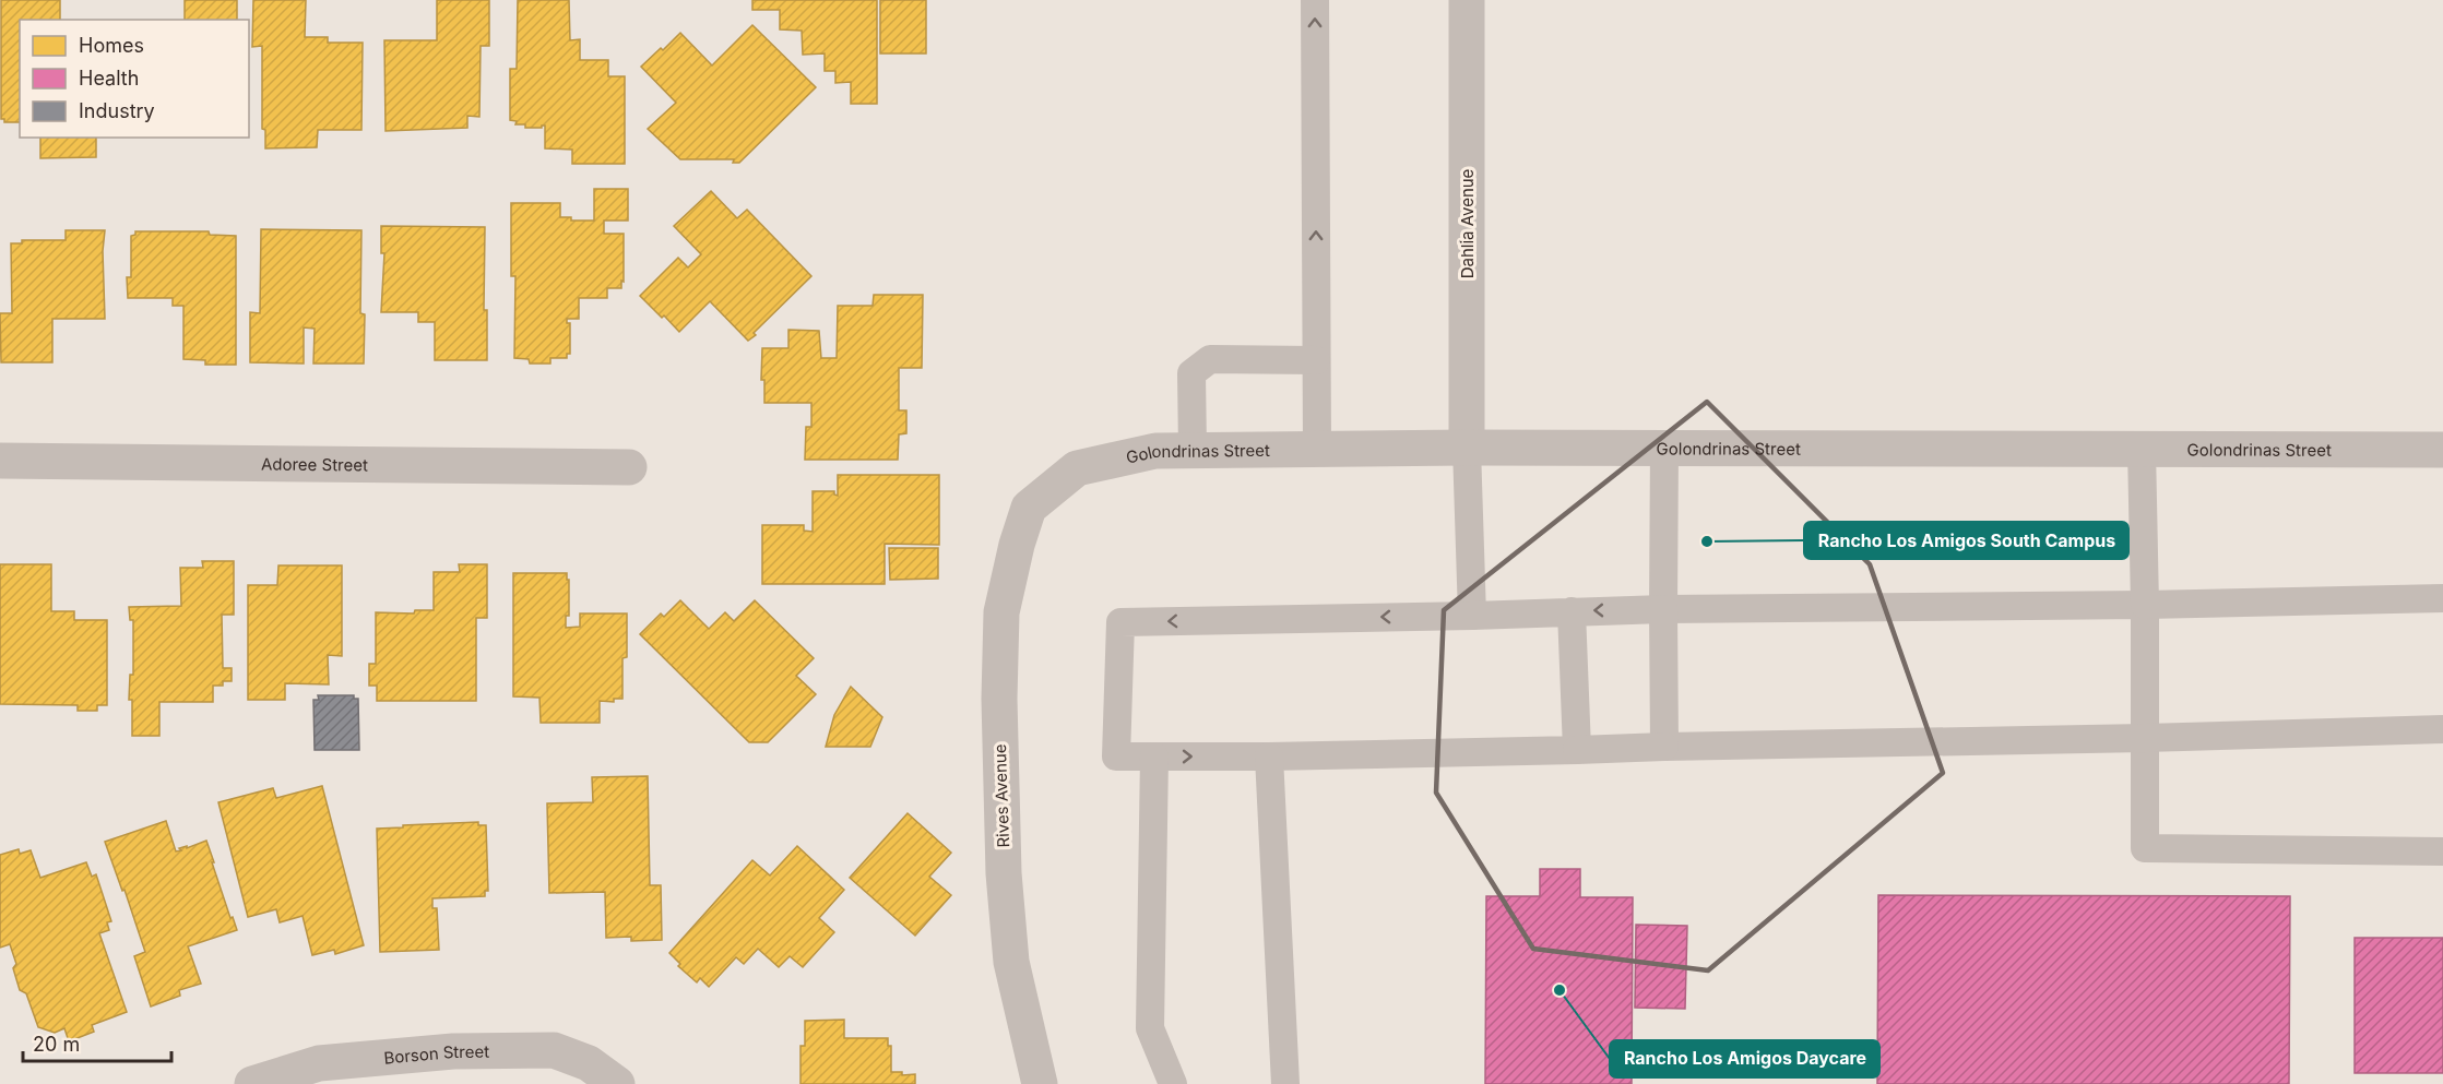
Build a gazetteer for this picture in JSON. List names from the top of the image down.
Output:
{
  "streets": {
    "street": [
      "Dahlia Avenue",
      "Golondrinas Street",
      "Adoree Street",
      "Rives Avenue",
      "Borson Street"
    ]
  },
  "crossings": [
    ["Dahlia Avenue", "Golondrinas Street"],
    ["Golondrinas Street", "Rives Avenue"]
  ],
  "places": ["Rancho Los Amigos South Campus", "Rancho Los Amigos Daycare"],
  "legend": ["Homes", "Health", "Industry"],
  "scale_bar": "20 m"
}
